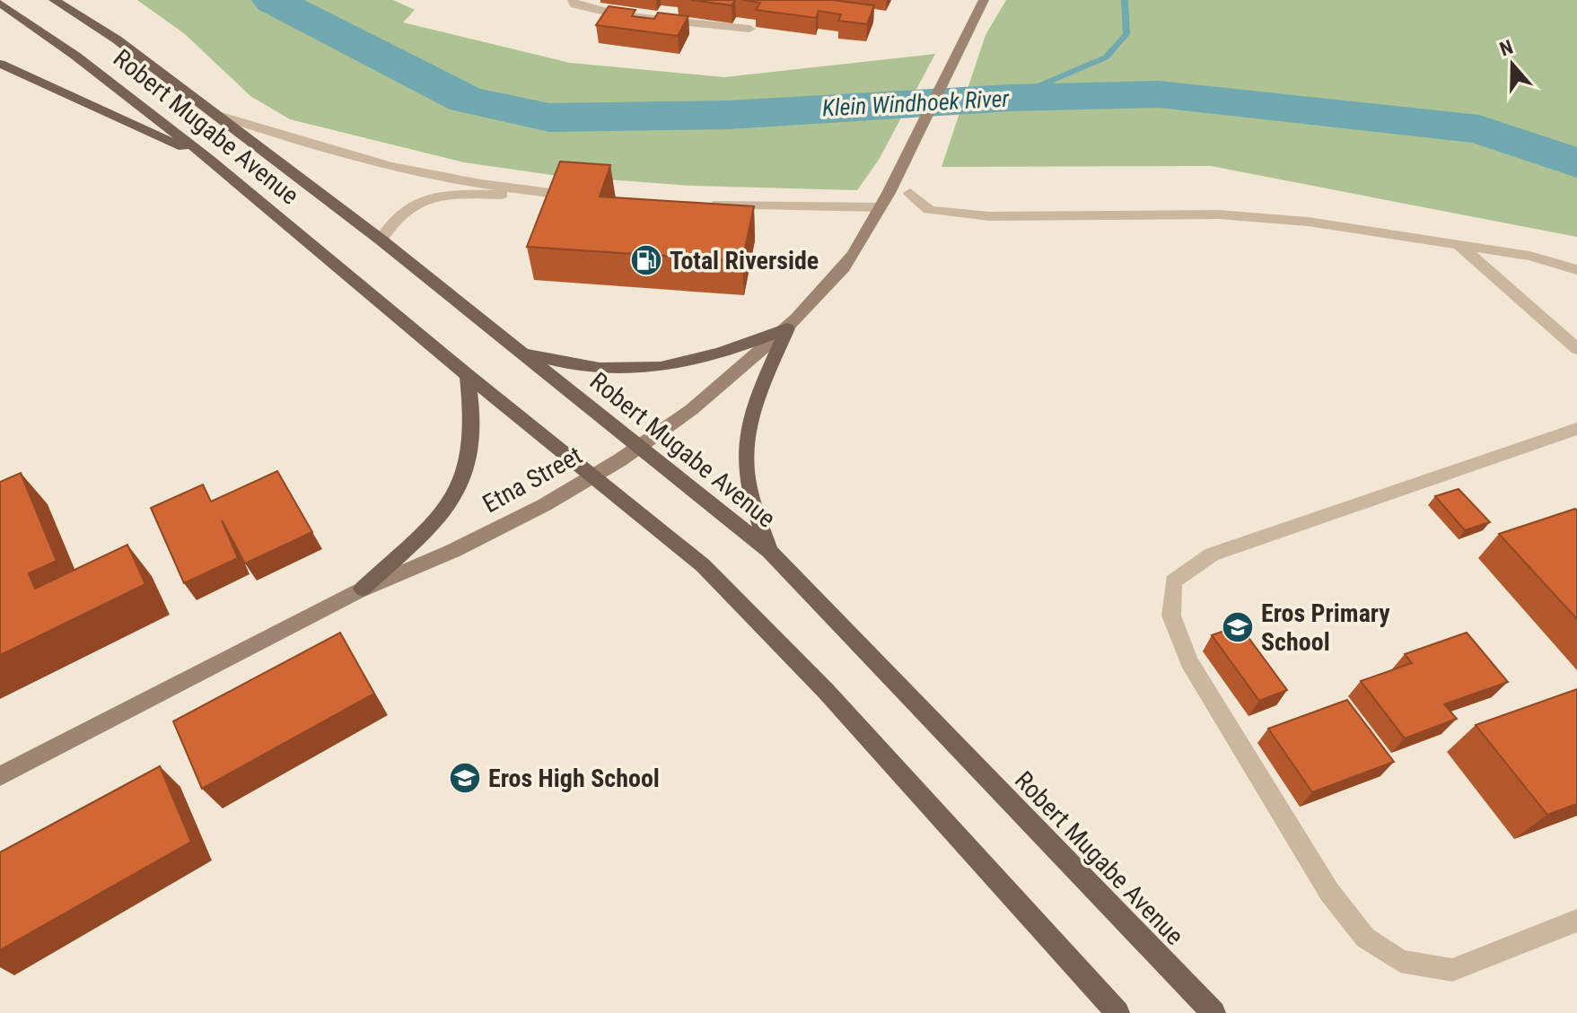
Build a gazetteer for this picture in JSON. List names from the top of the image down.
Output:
{
  "streets": {
    "main road": ["Robert Mugabe Avenue"],
    "street": ["Etna Street"]
  },
  "crossings": [
    ["Robert Mugabe Avenue", "Etna Street"]
  ],
  "water": ["Klein Windhoek River"],
  "places": {
    "fuel station": ["Total Riverside"],
    "school or university": ["Eros Primary School", "Eros High School"]
  },
  "north": "top"
}
